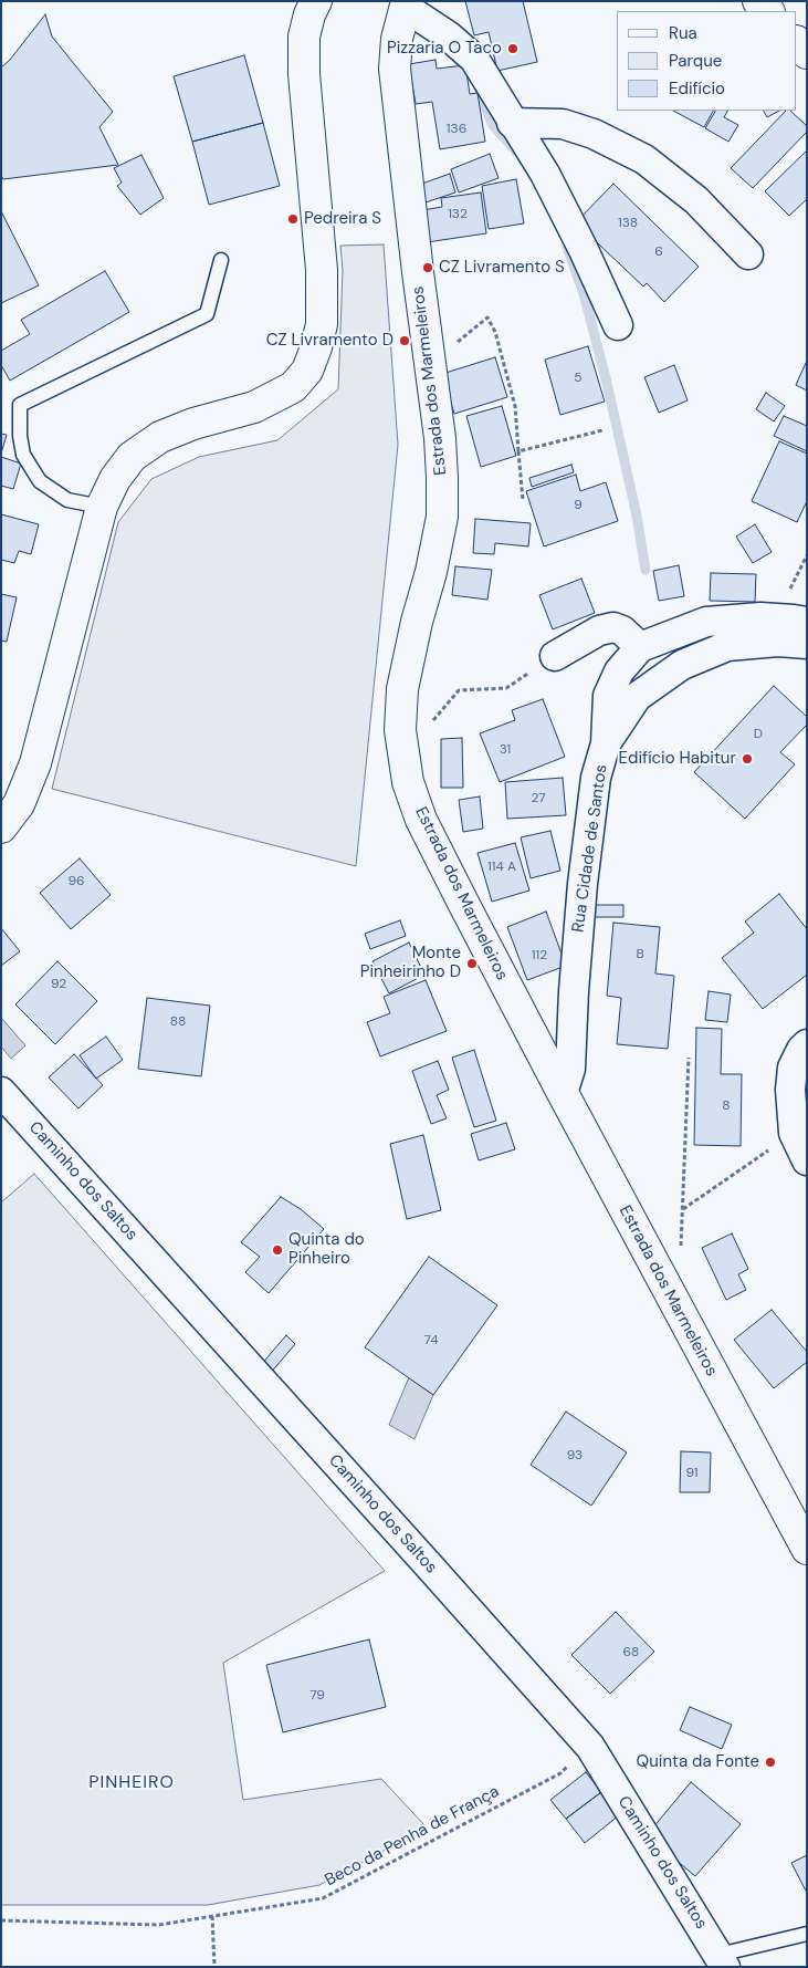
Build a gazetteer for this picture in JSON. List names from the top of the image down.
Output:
{
  "streets": {
    "main road": ["Estrada dos Marmeleiros"],
    "street": ["Rua Cidade de Santos", "Caminho dos Saltos"],
    "path": ["Beco da Penha de França"]
  },
  "crossings": [
    ["Estrada dos Marmeleiros", "Rua Cidade de Santos"],
    ["Caminho dos Saltos", "Beco da Penha de França"]
  ],
  "districts": ["PINHEIRO"],
  "places": [
    "Pizzaria O Taco",
    "Pedreira S",
    "CZ Livramento S",
    "CZ Livramento D",
    "Edifício Habitur",
    "Monte Pinheirinho D",
    "Quinta do Pinheiro",
    "Quinta da Fonte"
  ],
  "house_numbers": [
    "136",
    "132",
    "138",
    "6",
    "5",
    "9",
    "D",
    "31",
    "27",
    "114 A",
    "96",
    "B",
    "112",
    "92",
    "88",
    "8",
    "74",
    "93",
    "91",
    "68",
    "79"
  ],
  "legend": ["Rua", "Parque", "Edifício"]
}
